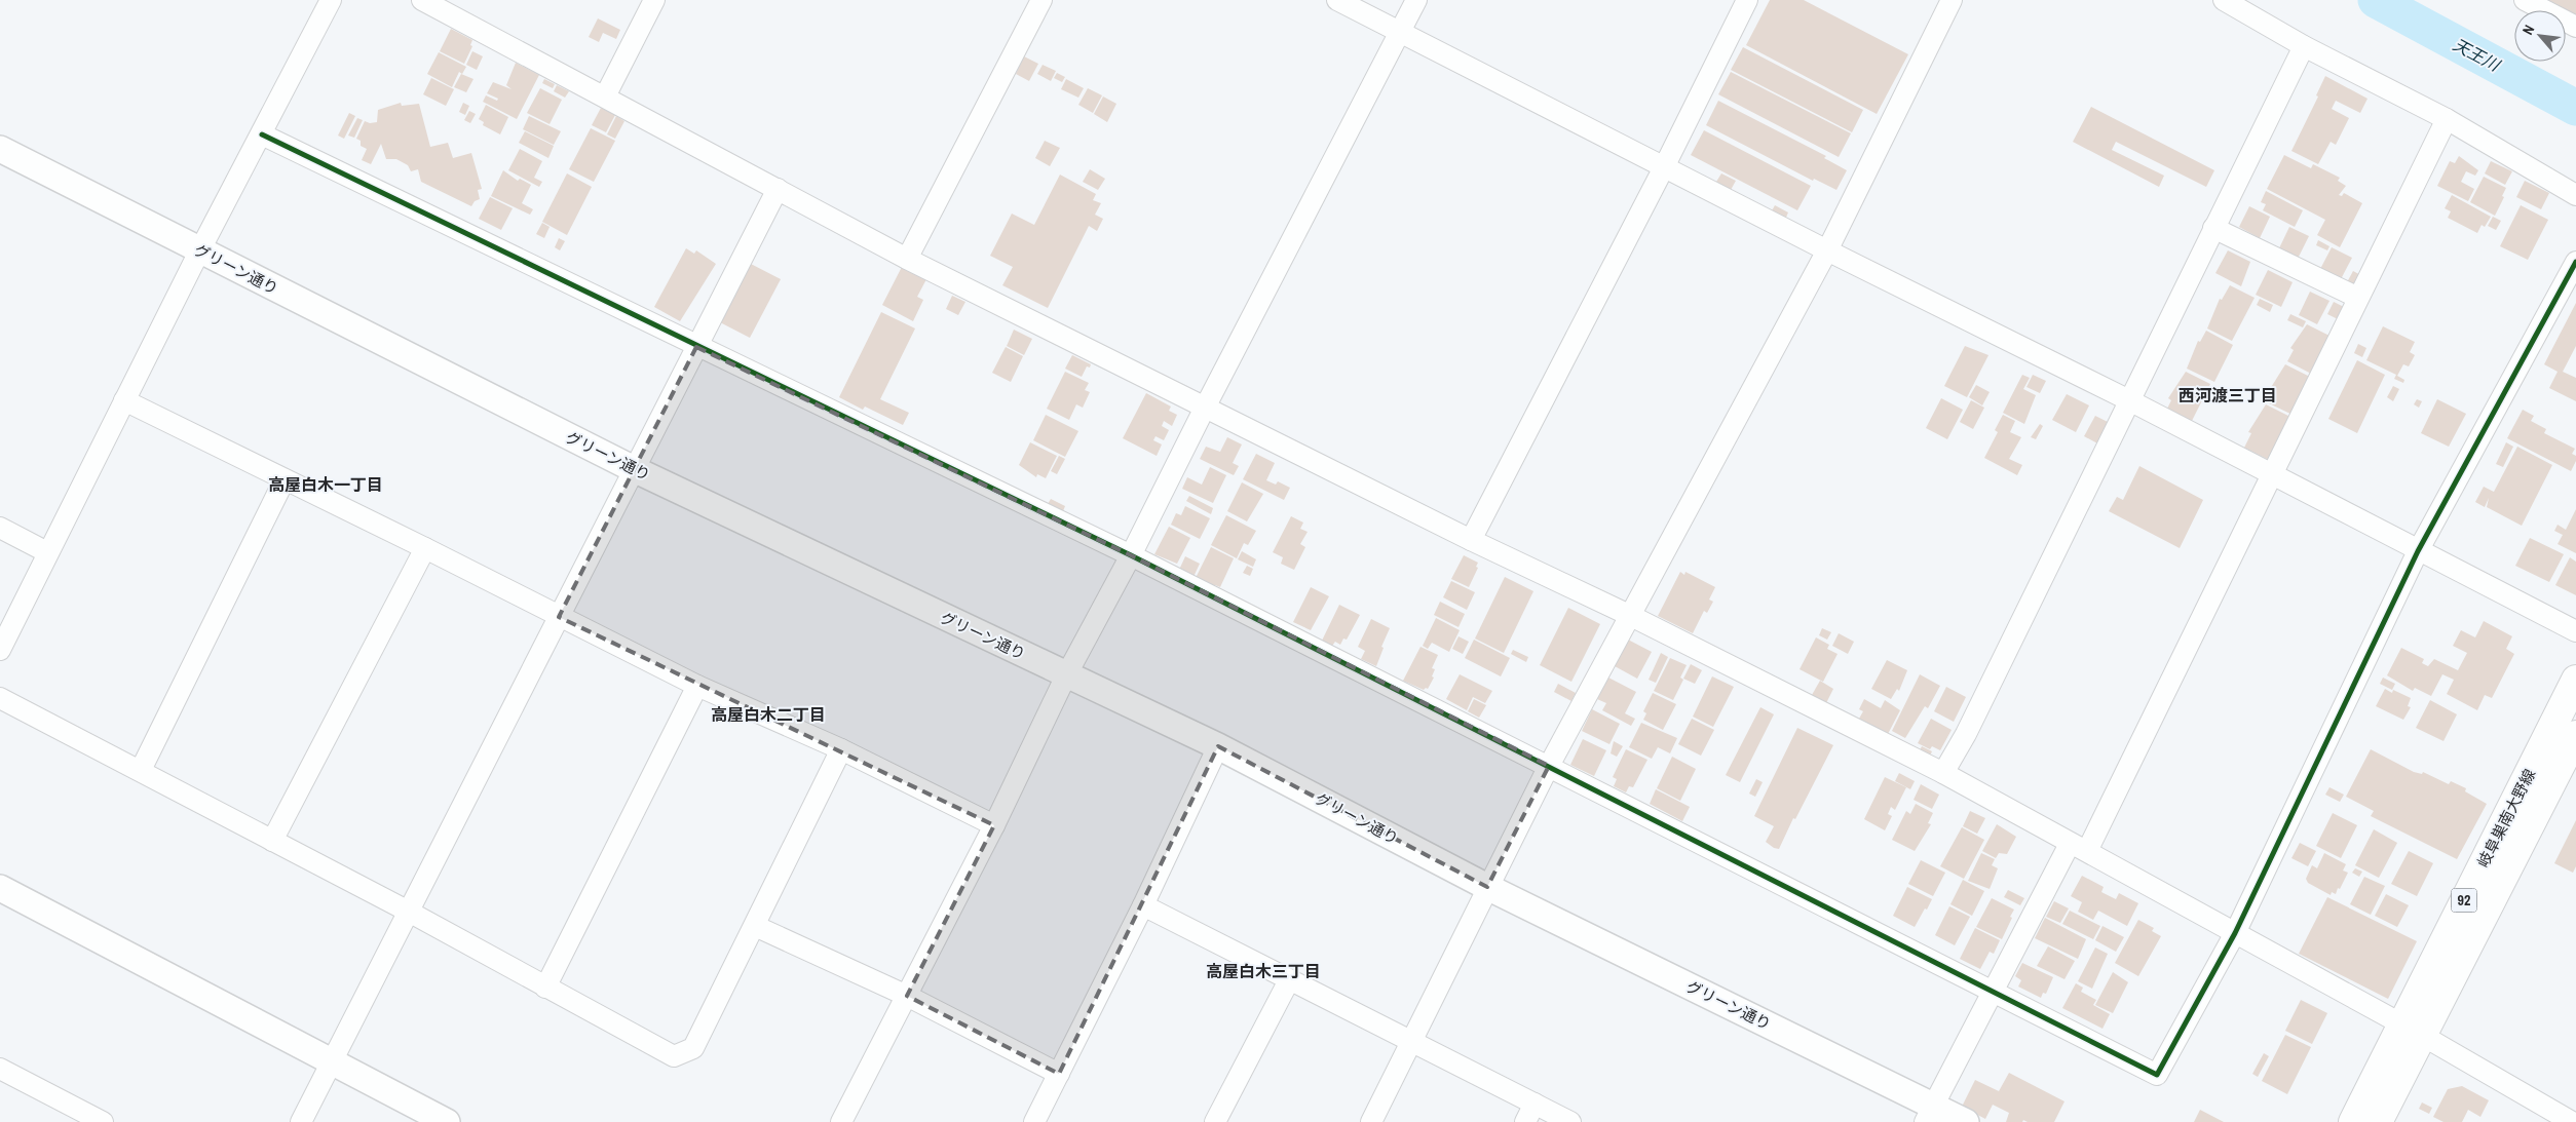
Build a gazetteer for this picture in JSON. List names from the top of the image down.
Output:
{
  "streets": {
    "main road": ["岐阜巣南大野線", "92"],
    "street": ["グリーン通り"]
  },
  "districts": [
    "西河渡三丁目",
    "高屋白木一丁目",
    "高屋白木二丁目",
    "高屋白木三丁目"
  ],
  "water": ["天王川"],
  "north": "top left"
}
